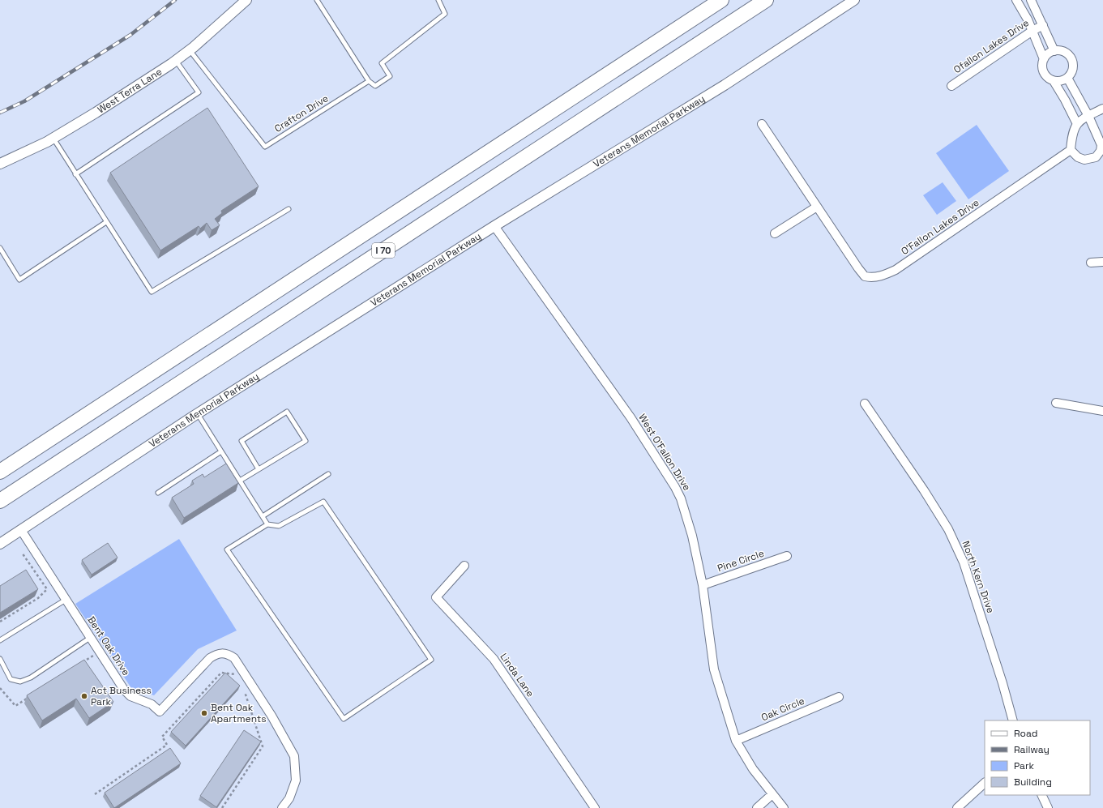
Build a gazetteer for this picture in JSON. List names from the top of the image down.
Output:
{
  "streets": {
    "highway": ["I 70"],
    "street": [
      "Ofallon Lakes Drive",
      "West Terra Lane",
      "Veterans Memorial Parkway",
      "O'Fallon Lakes Drive",
      "West O'Fallon Drive",
      "Pine Circle",
      "North Kern Drive",
      "Bent Oak Drive",
      "Linda Lane",
      "Oak Circle"
    ],
    "lane": ["Crafton Drive"]
  },
  "crossings": [
    ["West Terra Lane", "Crafton Drive"],
    ["Veterans Memorial Parkway", "West O'Fallon Drive"],
    ["Veterans Memorial Parkway", "Bent Oak Drive"],
    ["West O'Fallon Drive", "Pine Circle"],
    ["West O'Fallon Drive", "Oak Circle"]
  ],
  "places": ["Act Business Park", "Bent Oak Apartments"],
  "legend": [
    "Road",
    "Railway",
    "Park",
    "Building"
  ]
}
